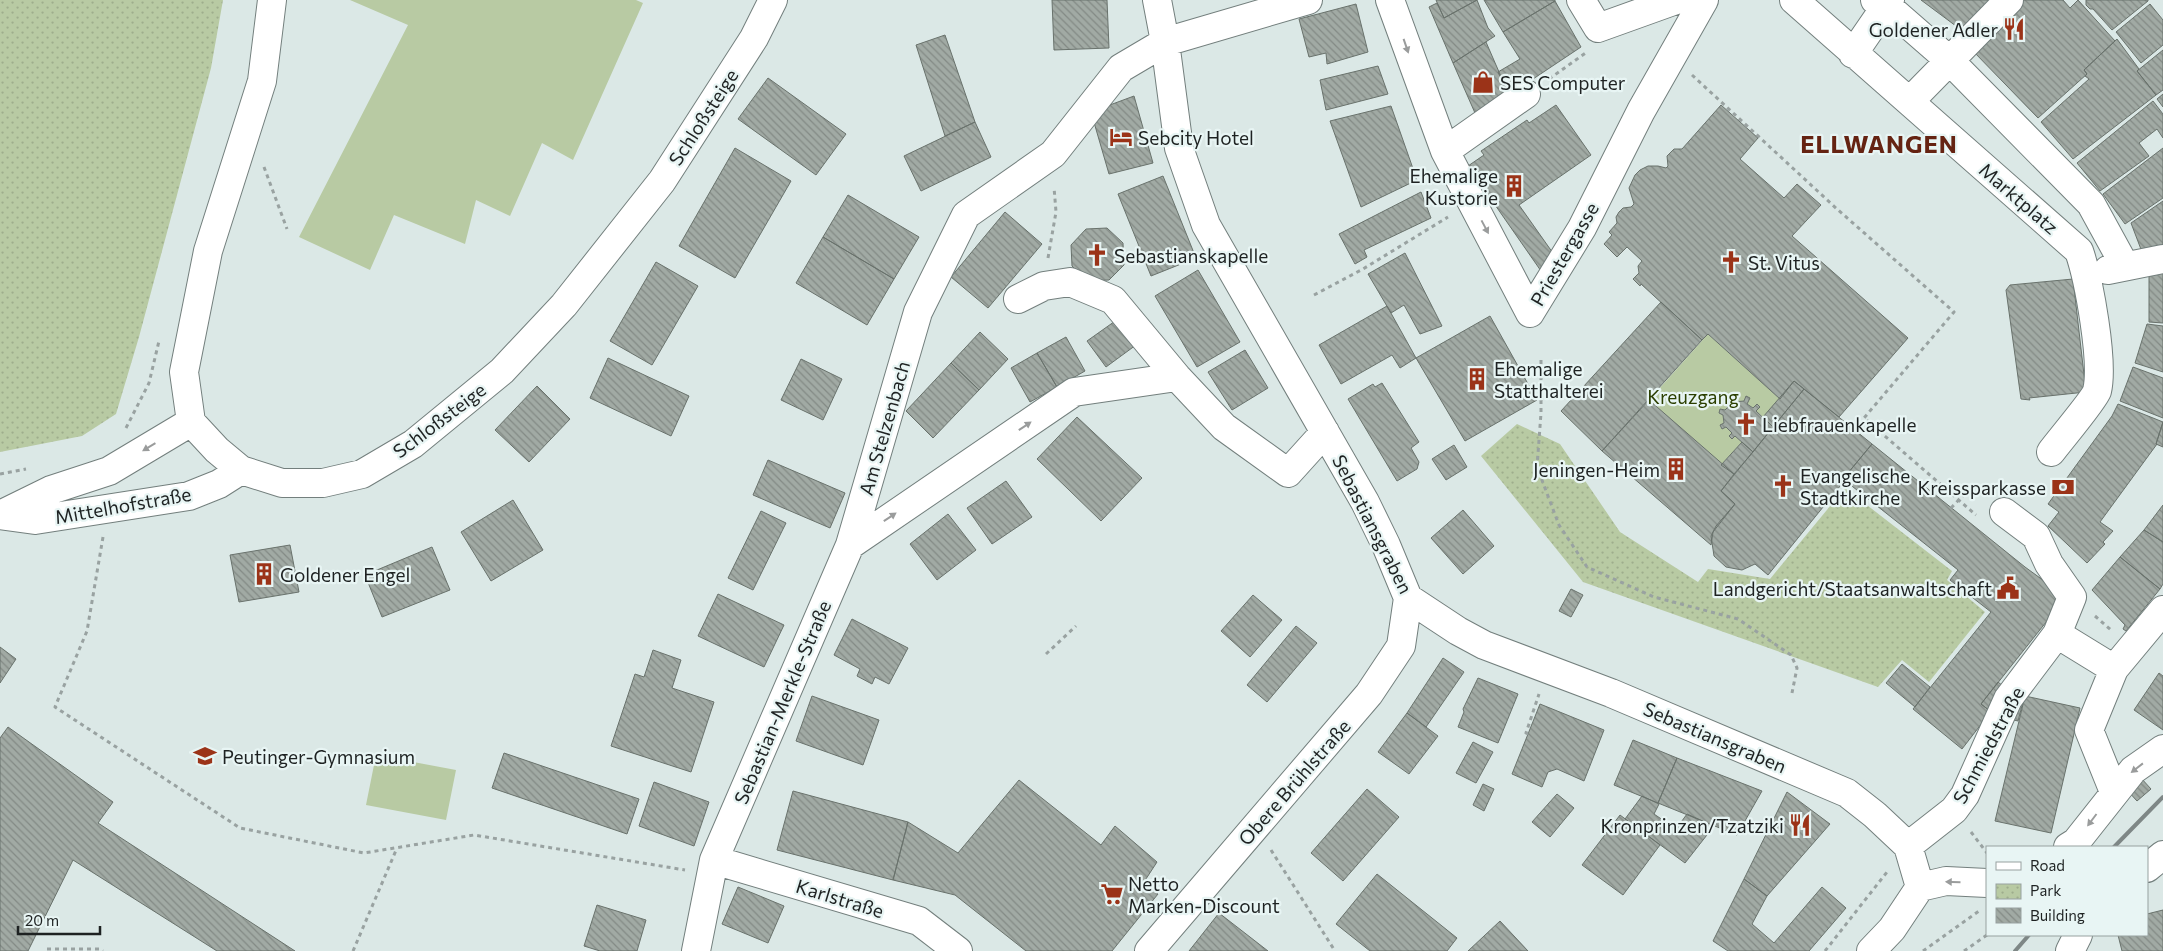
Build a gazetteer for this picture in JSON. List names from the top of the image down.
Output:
{
  "streets": {
    "street": [
      "Schloßsteige",
      "Marktplatz",
      "Priestergasse",
      "Am Stelzenbach",
      "Mittelhofstraße",
      "Sebastiansgraben",
      "Sebastian-Merkle-Straße",
      "Schmiedstraße",
      "Obere Brühlstraße",
      "Karlstraße"
    ]
  },
  "crossings": [
    ["Schloßsteige", "Mittelhofstraße"],
    ["Am Stelzenbach", "Sebastiansgraben"],
    ["Am Stelzenbach", "Sebastian-Merkle-Straße"],
    ["Sebastiansgraben", "Schmiedstraße"],
    ["Sebastiansgraben", "Obere Brühlstraße"],
    ["Sebastian-Merkle-Straße", "Karlstraße"]
  ],
  "districts": ["ELLWANGEN"],
  "parks": ["Kreuzgang"],
  "places": {
    "restaurant": ["Goldener Adler", "Kronprinzen/Tzatziki"],
    "shop": ["SES Computer"],
    "hotel": ["Sebcity Hotel"],
    "building": [
      "Ehemalige Kustorie",
      "Ehemalige Statthalterei",
      "Jeningen-Heim",
      "Goldener Engel"
    ],
    "church": [
      "Sebastianskapelle",
      "St. Vitus",
      "Liebfrauenkapelle",
      "Evangelische Stadtkirche"
    ],
    "bank": ["Kreissparkasse"],
    "public building": ["Landgericht/Staatsanwaltschaft"],
    "school or university": ["Peutinger-Gymnasium"],
    "supermarket": ["Netto Marken-Discount"]
  },
  "legend": ["Road", "Park", "Building"],
  "scale_bar": "20 m"
}
